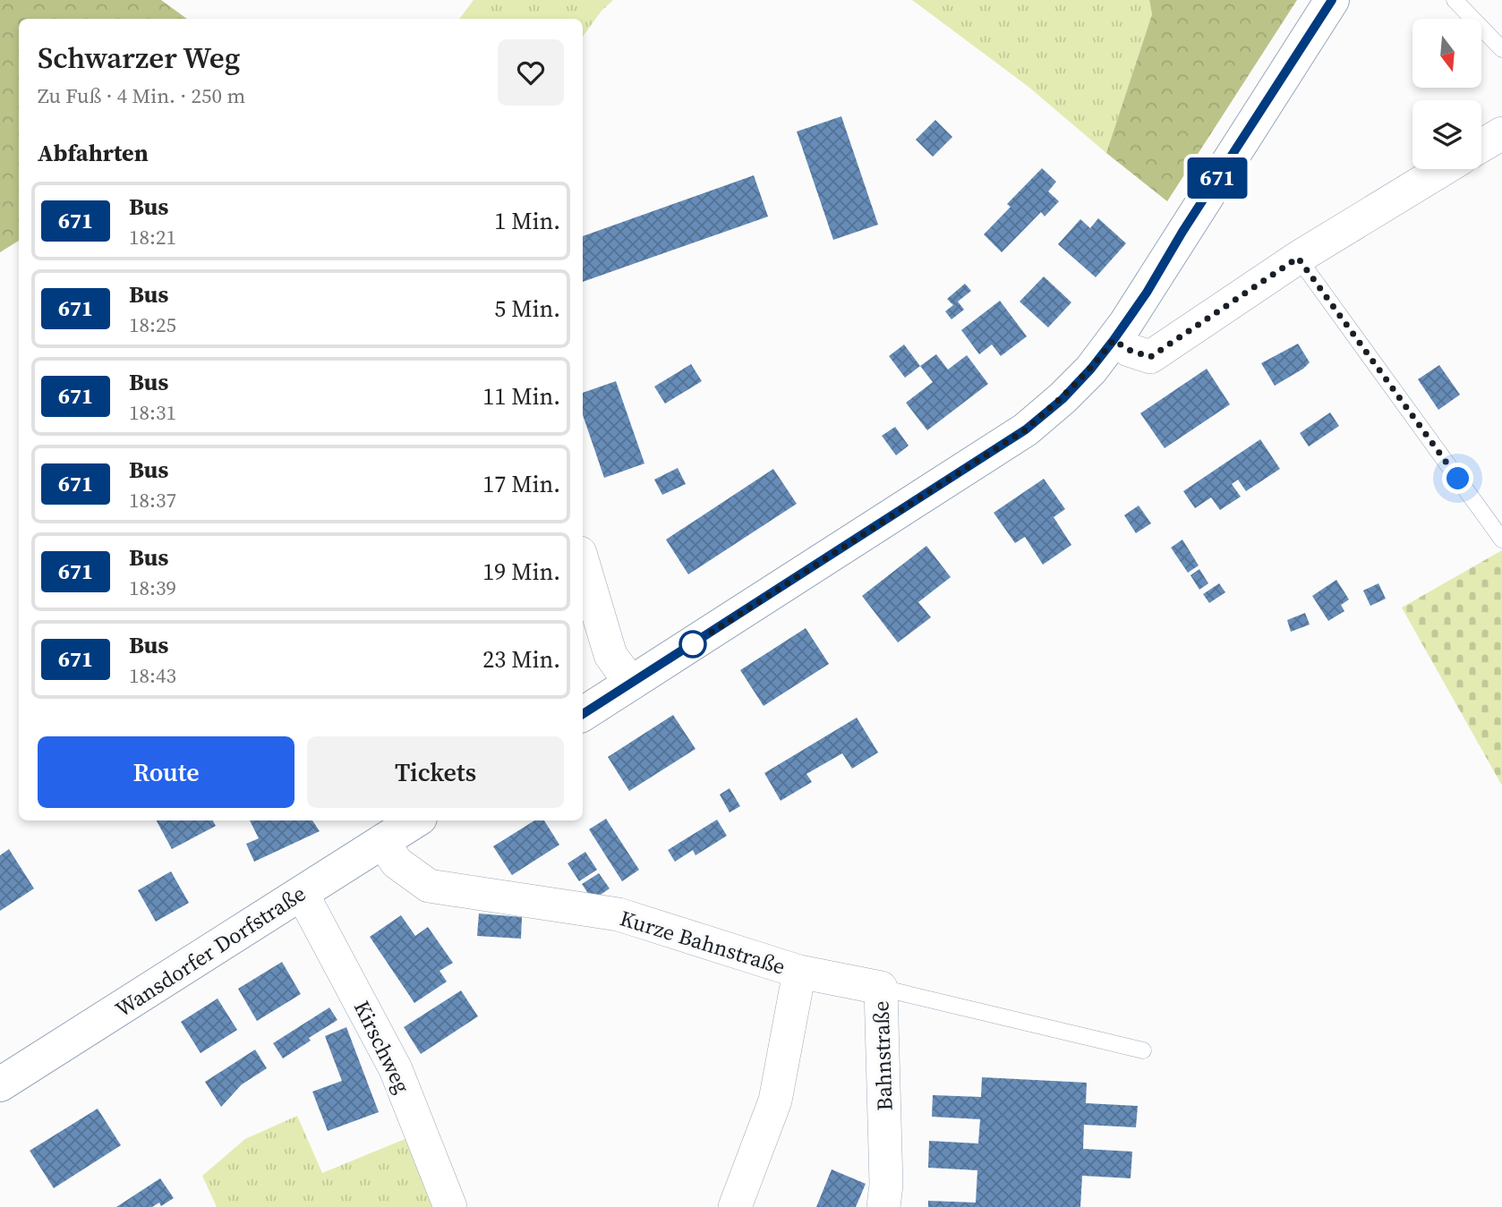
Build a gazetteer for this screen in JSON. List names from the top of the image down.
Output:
{
  "streets": {
    "street": [
      "Kurze Bahnstraße",
      "Wansdorfer Dorfstraße",
      "Kirschweg",
      "Bahnstraße"
    ]
  },
  "crossings": [
    ["Kurze Bahnstraße", "Wansdorfer Dorfstraße"],
    ["Kurze Bahnstraße", "Bahnstraße"],
    ["Wansdorfer Dorfstraße", "Kirschweg"]
  ],
  "lines": ["bus line 671"],
  "north": "bottom",
  "page": {
    "on_map": "671",
    "heading": [
      ["Schwarzer Weg", "Zu Fuß · 4 Min. · 250 m"],
      "Abfahrten"
    ],
    "list": [
      {
        "mark": "671",
        "name": "Bus",
        "note": "18:21",
        "value": "1 Min."
      },
      {
        "mark": "671",
        "name": "Bus",
        "note": "18:25",
        "value": "5 Min."
      },
      {
        "mark": "671",
        "name": "Bus",
        "note": "18:31",
        "value": "11 Min."
      },
      {
        "mark": "671",
        "name": "Bus",
        "note": "18:37",
        "value": "17 Min."
      },
      {
        "mark": "671",
        "name": "Bus",
        "note": "18:39",
        "value": "19 Min."
      },
      {
        "mark": "671",
        "name": "Bus",
        "note": "18:43",
        "value": "23 Min."
      }
    ],
    "buttons": ["Route", "Tickets"]
  }
}
